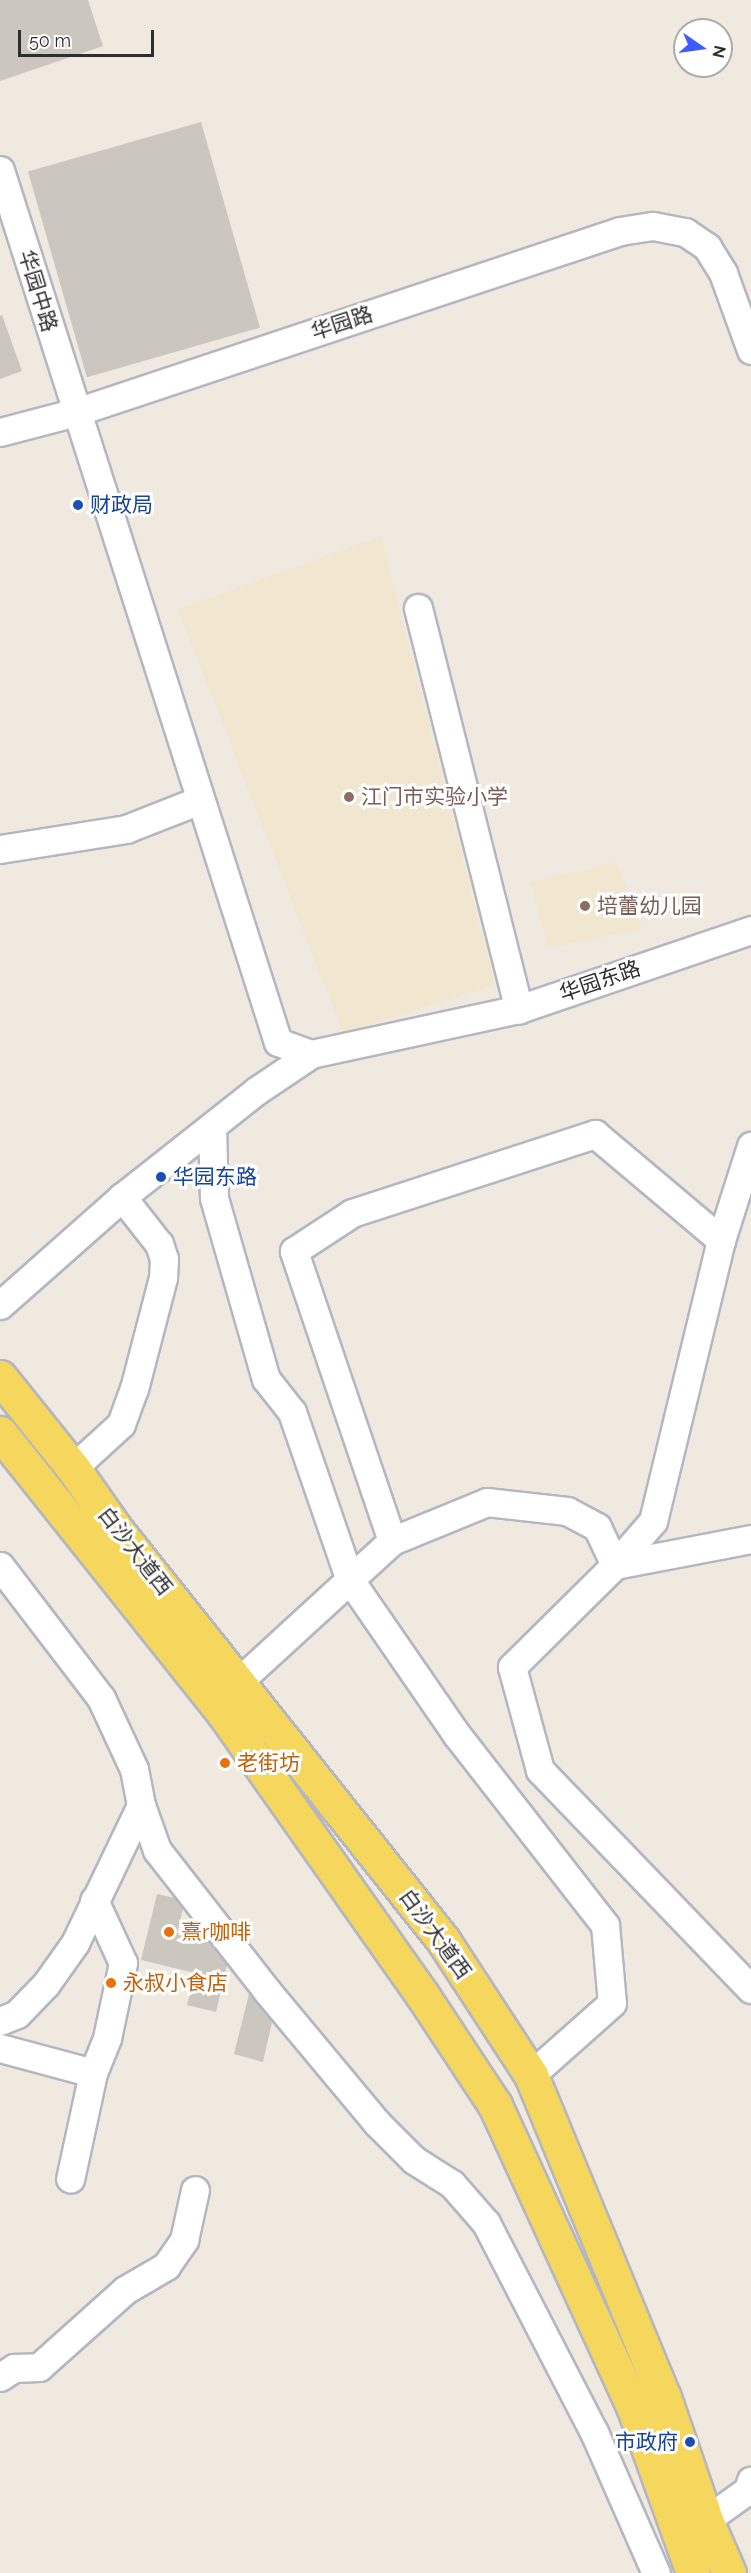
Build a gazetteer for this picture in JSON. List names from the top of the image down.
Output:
{
  "streets": {
    "main road": ["白沙大道西"],
    "street": ["华园中路", "华园路", "华园东路"]
  },
  "crossings": [
    ["华园中路", "华园路"],
    ["华园中路", "华园东路"]
  ],
  "places": [
    "财政局",
    "江门市实验小学",
    "培蕾幼儿园",
    "华园东路",
    "老街坊",
    "熹r咖啡",
    "永叔小食店",
    "市政府"
  ],
  "scale_bar": "50 m",
  "north": "right"
}
